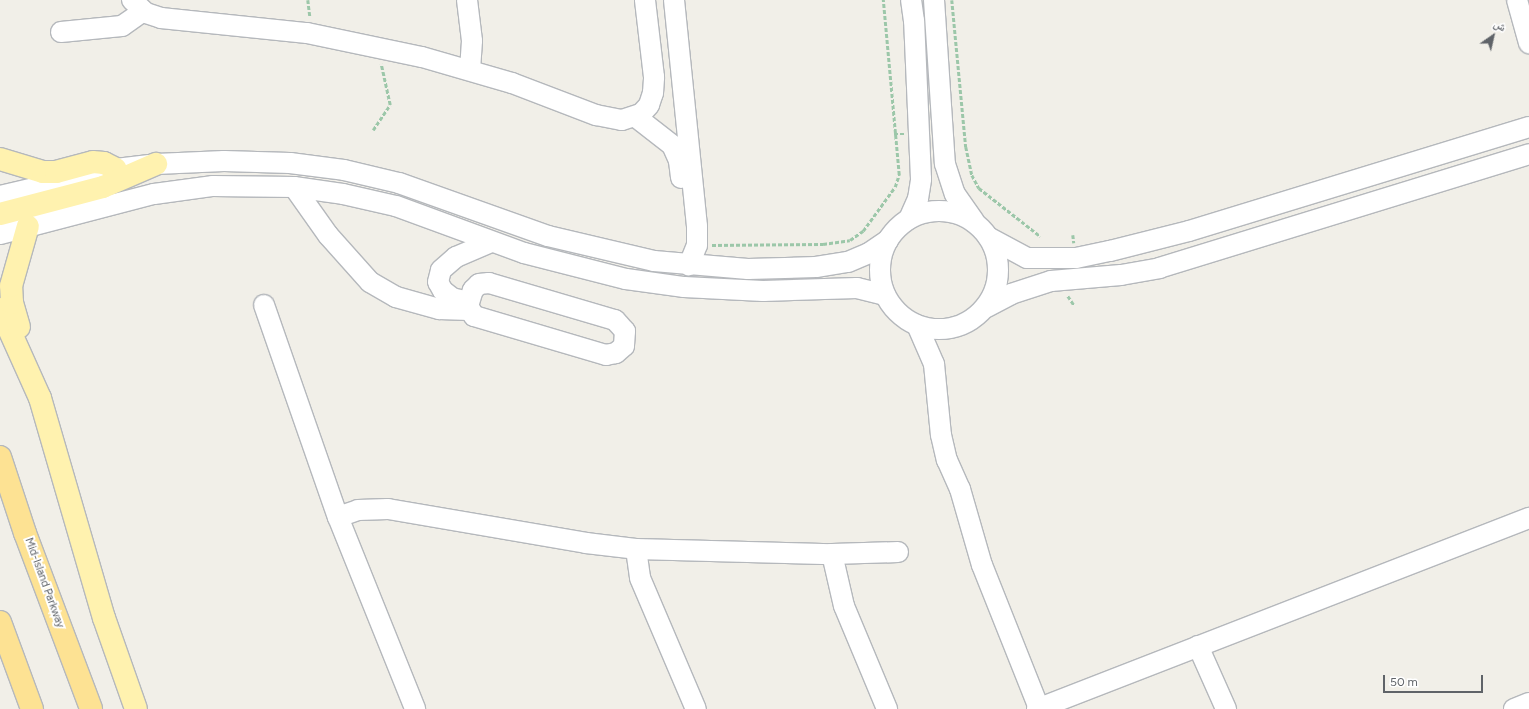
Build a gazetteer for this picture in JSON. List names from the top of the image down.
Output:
{
  "streets": {
    "highway": ["Mid-Island Parkway"]
  },
  "scale_bar": "50 m",
  "north": "top right"
}
